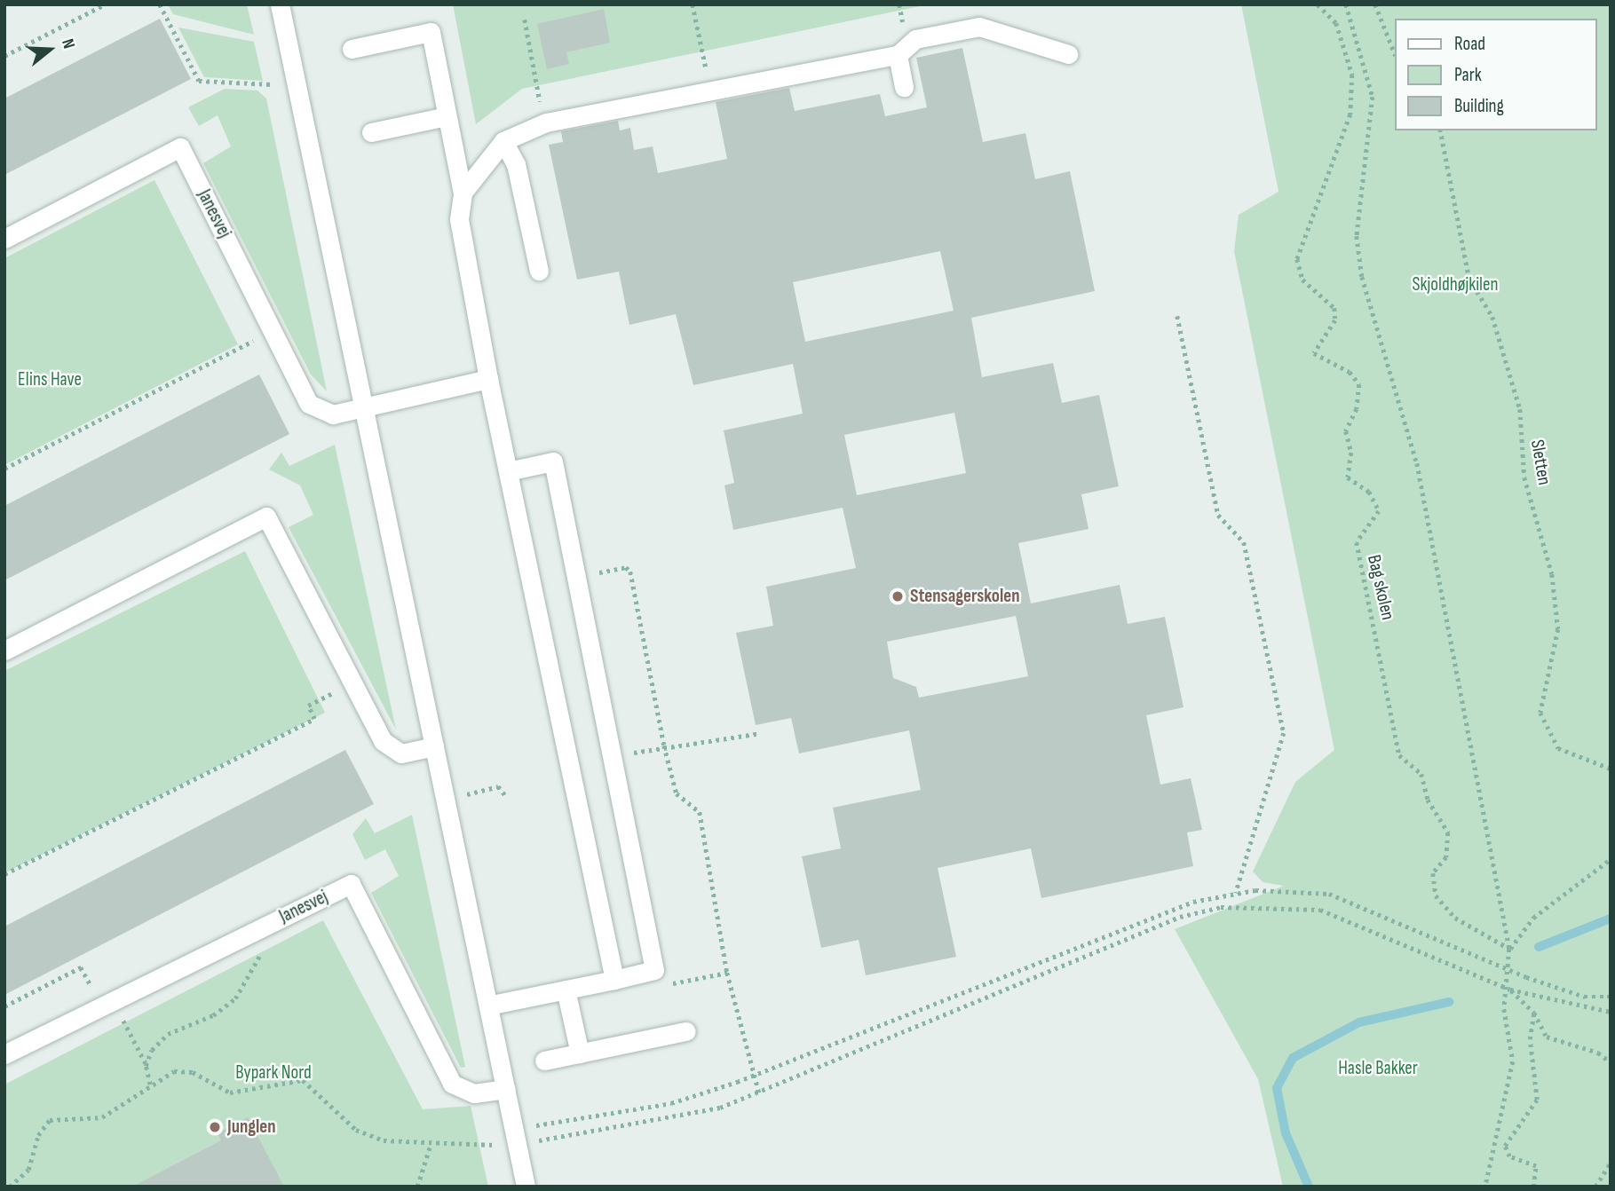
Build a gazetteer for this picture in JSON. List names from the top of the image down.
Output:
{
  "streets": {
    "street": ["Janesvej"],
    "path": ["Sletten", "Bag skolen"]
  },
  "parks": [
    "Skjoldhøjkilen",
    "Elins Have",
    "Hasle Bakker",
    "Bypark Nord"
  ],
  "places": ["Stensagerskolen", "Junglen"],
  "legend": ["Road", "Park", "Building"],
  "north": "right"
}
